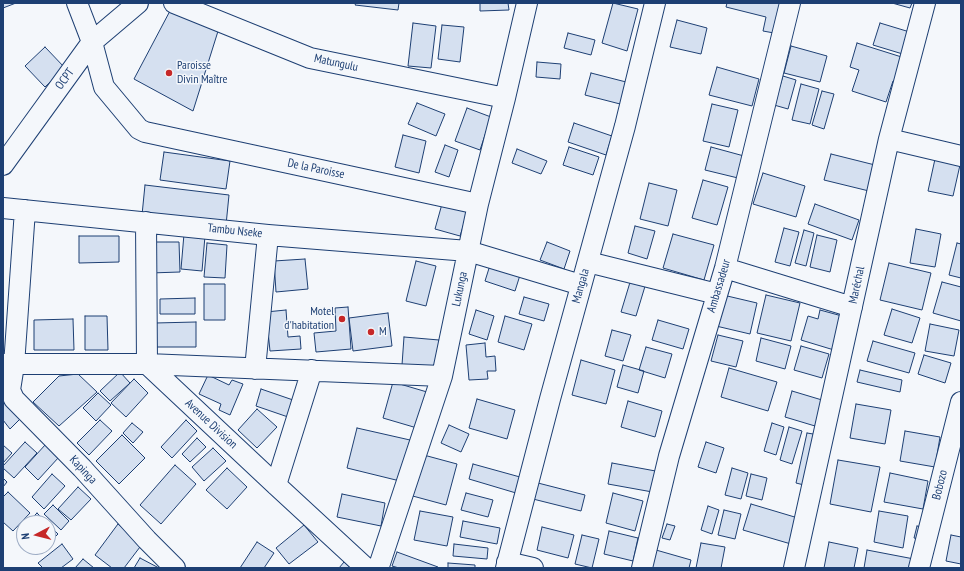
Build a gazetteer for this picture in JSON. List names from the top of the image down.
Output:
{
  "streets": {
    "street": [
      "Matungulu",
      "OCPT",
      "De la Paroisse",
      "Tambu Nseke",
      "Maréchal",
      "Mangala",
      "Ambassadeur",
      "Lukunga",
      "Avenue Division",
      "Kapinga",
      "Bobozo"
    ]
  },
  "crossings": [
    ["Matungulu", "Lukunga"],
    ["OCPT", "De la Paroisse"],
    ["De la Paroisse", "Lukunga"],
    ["Tambu Nseke", "Mangala"],
    ["Tambu Nseke", "Lukunga"],
    ["Tambu Nseke", "Kapinga"]
  ],
  "places": ["Paroisse Divin Maître", "Motel d'habitation", "M"],
  "north": "left"
}
